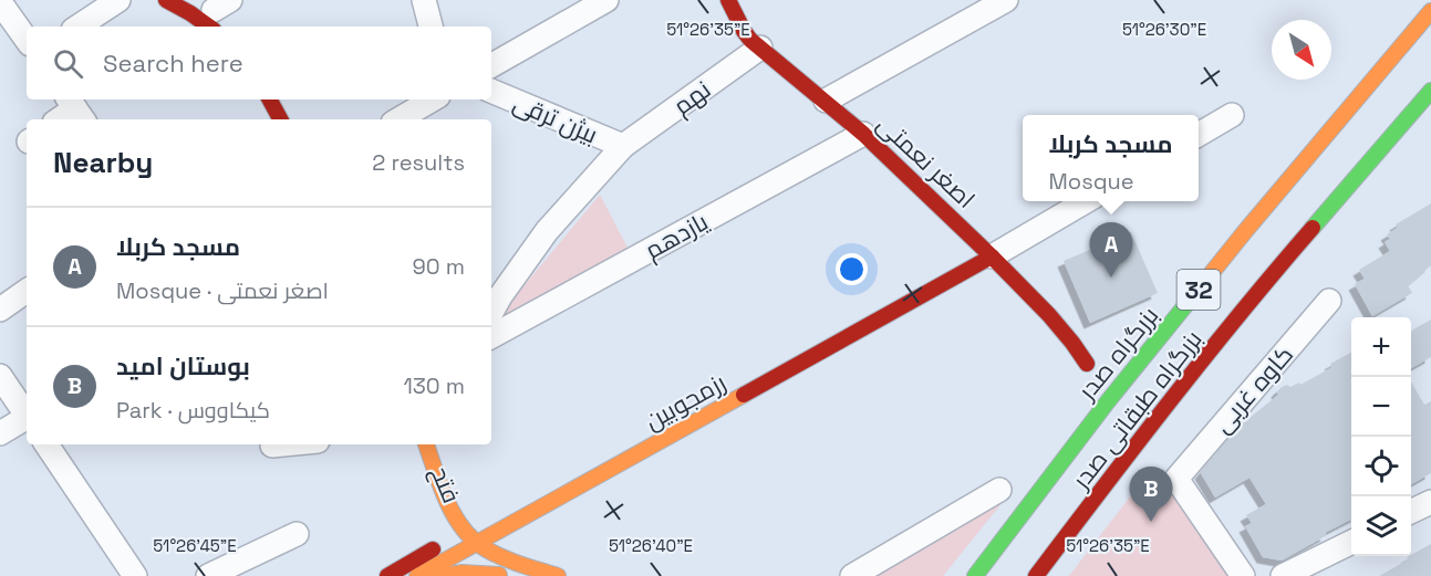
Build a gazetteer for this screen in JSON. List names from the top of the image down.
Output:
{
  "streets": {
    "main road": [
      "اصغر نعمتی",
      "32",
      "بزرگراه صدر",
      "رزمجوبین",
      "بزرگراه طبقاتی صدر",
      "فتح"
    ],
    "street": [
      "نهم",
      "بیژن ترقی",
      "یازدهم",
      "کاوه غربی"
    ]
  },
  "crossings": [
    ["نهم", "بیژن ترقی"],
    ["نهم", "اصغر نعمتی"],
    ["اصغر نعمتی", "یازدهم"],
    ["اصغر نعمتی", "رزمجوبین"]
  ],
  "north": "bottom right",
  "page": {
    "search": "Search here",
    "popup": ["مسجد کربلا", "Mosque"],
    "heading": ["Nearby", "2 results"],
    "list": [
      {
        "mark": "A",
        "name": "مسجد کربلا",
        "note": "Mosque · اصغر نعمتی",
        "value": "90 m"
      },
      {
        "mark": "B",
        "name": "بوستان امید",
        "note": "Park · کیکاووس",
        "value": "130 m"
      }
    ],
    "pins": ["A", "B"],
    "map_buttons": ["+", "−"]
  },
  "coordinates": [
    "51°26'35\"E",
    "51°26'30\"E",
    "51°26'45\"E",
    "51°26'40\"E"
  ]
}
